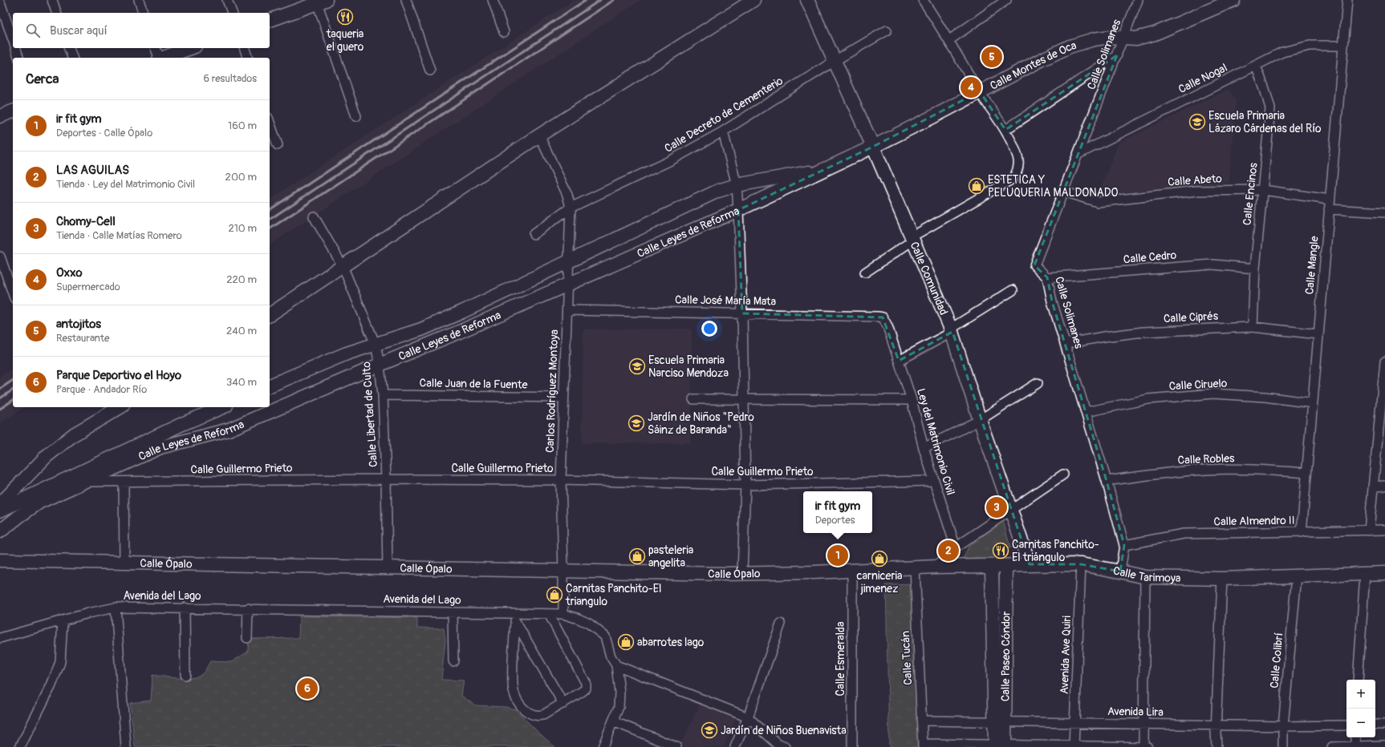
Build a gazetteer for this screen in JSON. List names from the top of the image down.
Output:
{
  "streets": {
    "main road": [
      "Calle Montes de Oca",
      "Calle Leyes de Reforma",
      "Calle Comunidad",
      "Calle Ópalo",
      "Calle Tarimoya",
      "Calle Paseo Cóndor"
    ],
    "street": [
      "Calle Solimanes",
      "Calle Nogal",
      "Calle Decreto de Cementerio",
      "Calle Abeto",
      "Calle Encinos",
      "Calle Cedro",
      "Calle Mangle",
      "Calle José María Mata",
      "Calle Ciprés",
      "Calle Juan de la Fuente",
      "Calle Ciruelo",
      "Carlos Rodríguez Montoya",
      "Calle Libertad de Culto",
      "Ley del Matrimonio Civil",
      "Calle Robles",
      "Calle Guillermo Prieto",
      "Calle Almendro II",
      "Avenida del Lago",
      "Avenida Ave Quiri",
      "Calle Tucán",
      "Calle Esmeralda",
      "Calle Colibrí",
      "Avenida Lira"
    ]
  },
  "crossings": [
    ["Calle Solimanes", "Calle Montes de Oca"],
    ["Calle Solimanes", "Calle Nogal"],
    ["Calle Solimanes", "Calle Abeto"],
    ["Calle Solimanes", "Calle Cedro"],
    ["Calle Solimanes", "Calle Ciprés"],
    ["Calle Solimanes", "Calle Ciruelo"],
    ["Calle Solimanes", "Calle Robles"],
    ["Calle Solimanes", "Calle Almendro II"],
    ["Calle Solimanes", "Calle Tarimoya"],
    ["Calle Montes de Oca", "Calle Leyes de Reforma"],
    ["Calle Montes de Oca", "Calle Comunidad"],
    ["Calle Nogal", "Calle Encinos"],
    ["Calle Nogal", "Calle Mangle"],
    ["Calle Decreto de Cementerio", "Calle Comunidad"],
    ["Calle Decreto de Cementerio", "Carlos Rodríguez Montoya"],
    ["Calle Abeto", "Calle Encinos"],
    ["Calle Abeto", "Calle Mangle"],
    ["Calle Encinos", "Calle Cedro"],
    ["Calle Encinos", "Calle Ciprés"],
    ["Calle Leyes de Reforma", "Carlos Rodríguez Montoya"],
    ["Calle Leyes de Reforma", "Calle Libertad de Culto"],
    ["Calle Leyes de Reforma", "Calle Guillermo Prieto"],
    ["Calle Mangle", "Calle Ciprés"],
    ["Calle Mangle", "Calle Ciruelo"],
    ["Calle Mangle", "Calle Robles"],
    ["Calle Mangle", "Calle Almendro II"],
    ["Calle Comunidad", "Calle Tarimoya"],
    ["Calle José María Mata", "Carlos Rodríguez Montoya"],
    ["Calle José María Mata", "Ley del Matrimonio Civil"],
    ["Calle Juan de la Fuente", "Carlos Rodríguez Montoya"],
    ["Calle Juan de la Fuente", "Calle Libertad de Culto"],
    ["Carlos Rodríguez Montoya", "Calle Guillermo Prieto"],
    ["Carlos Rodríguez Montoya", "Calle Ópalo"],
    ["Carlos Rodríguez Montoya", "Avenida del Lago"],
    ["Calle Libertad de Culto", "Calle Guillermo Prieto"],
    ["Calle Libertad de Culto", "Calle Ópalo"],
    ["Ley del Matrimonio Civil", "Calle Guillermo Prieto"],
    ["Calle Ópalo", "Calle Tarimoya"],
    ["Calle Ópalo", "Calle Esmeralda"],
    ["Calle Tarimoya", "Avenida Ave Quiri"],
    ["Calle Tarimoya", "Calle Paseo Cóndor"],
    ["Calle Tarimoya", "Calle Tucán"],
    ["Calle Tarimoya", "Calle Esmeralda"],
    ["Calle Tarimoya", "Calle Colibrí"],
    ["Avenida Ave Quiri", "Avenida Lira"],
    ["Calle Paseo Cóndor", "Avenida Lira"],
    ["Calle Tucán", "Avenida Lira"],
    ["Calle Colibrí", "Avenida Lira"]
  ],
  "places": {
    "restaurant": ["taqueria el guero", "Carnitas Panchito- El triángulo"],
    "school or university": [
      "Escuela Primaria Lázaro Cárdenas del Río",
      "Escuela Primaria Narciso Mendoza",
      "Jardín de Niños \"Pedro Sáinz de Baranda\"",
      "Jardín de Niños Buenavista"
    ],
    "shop": [
      "ESTETICA Y PELUQUERIA MALDONADO",
      "pasteleria angelita",
      "carniceria jimenez",
      "Carnitas Panchito-El triangulo",
      "abarrotes lago"
    ]
  },
  "page": {
    "search": "Buscar aquí",
    "pins": [
      "5",
      "4",
      "3",
      "2",
      "1",
      "6"
    ],
    "heading": ["Cerca", "6 resultados"],
    "list": [
      {
        "mark": "1",
        "name": "ir fit gym",
        "note": "Deportes · Calle Ópalo",
        "value": "160 m"
      },
      {
        "mark": "2",
        "name": "LAS AGUILAS",
        "note": "Tienda · Ley del Matrimonio Civil",
        "value": "200 m"
      },
      {
        "mark": "3",
        "name": "Chomy-Cell",
        "note": "Tienda · Calle Matías Romero",
        "value": "210 m"
      },
      {
        "mark": "4",
        "name": "Oxxo",
        "note": "Supermercado",
        "value": "220 m"
      },
      {
        "mark": "5",
        "name": "antojitos",
        "note": "Restaurante",
        "value": "240 m"
      },
      {
        "mark": "6",
        "name": "Parque Deportivo el Hoyo",
        "note": "Parque · Andador Río",
        "value": "340 m"
      }
    ],
    "popup": ["ir fit gym", "Deportes"],
    "map_buttons": ["+", "−"]
  }
}
